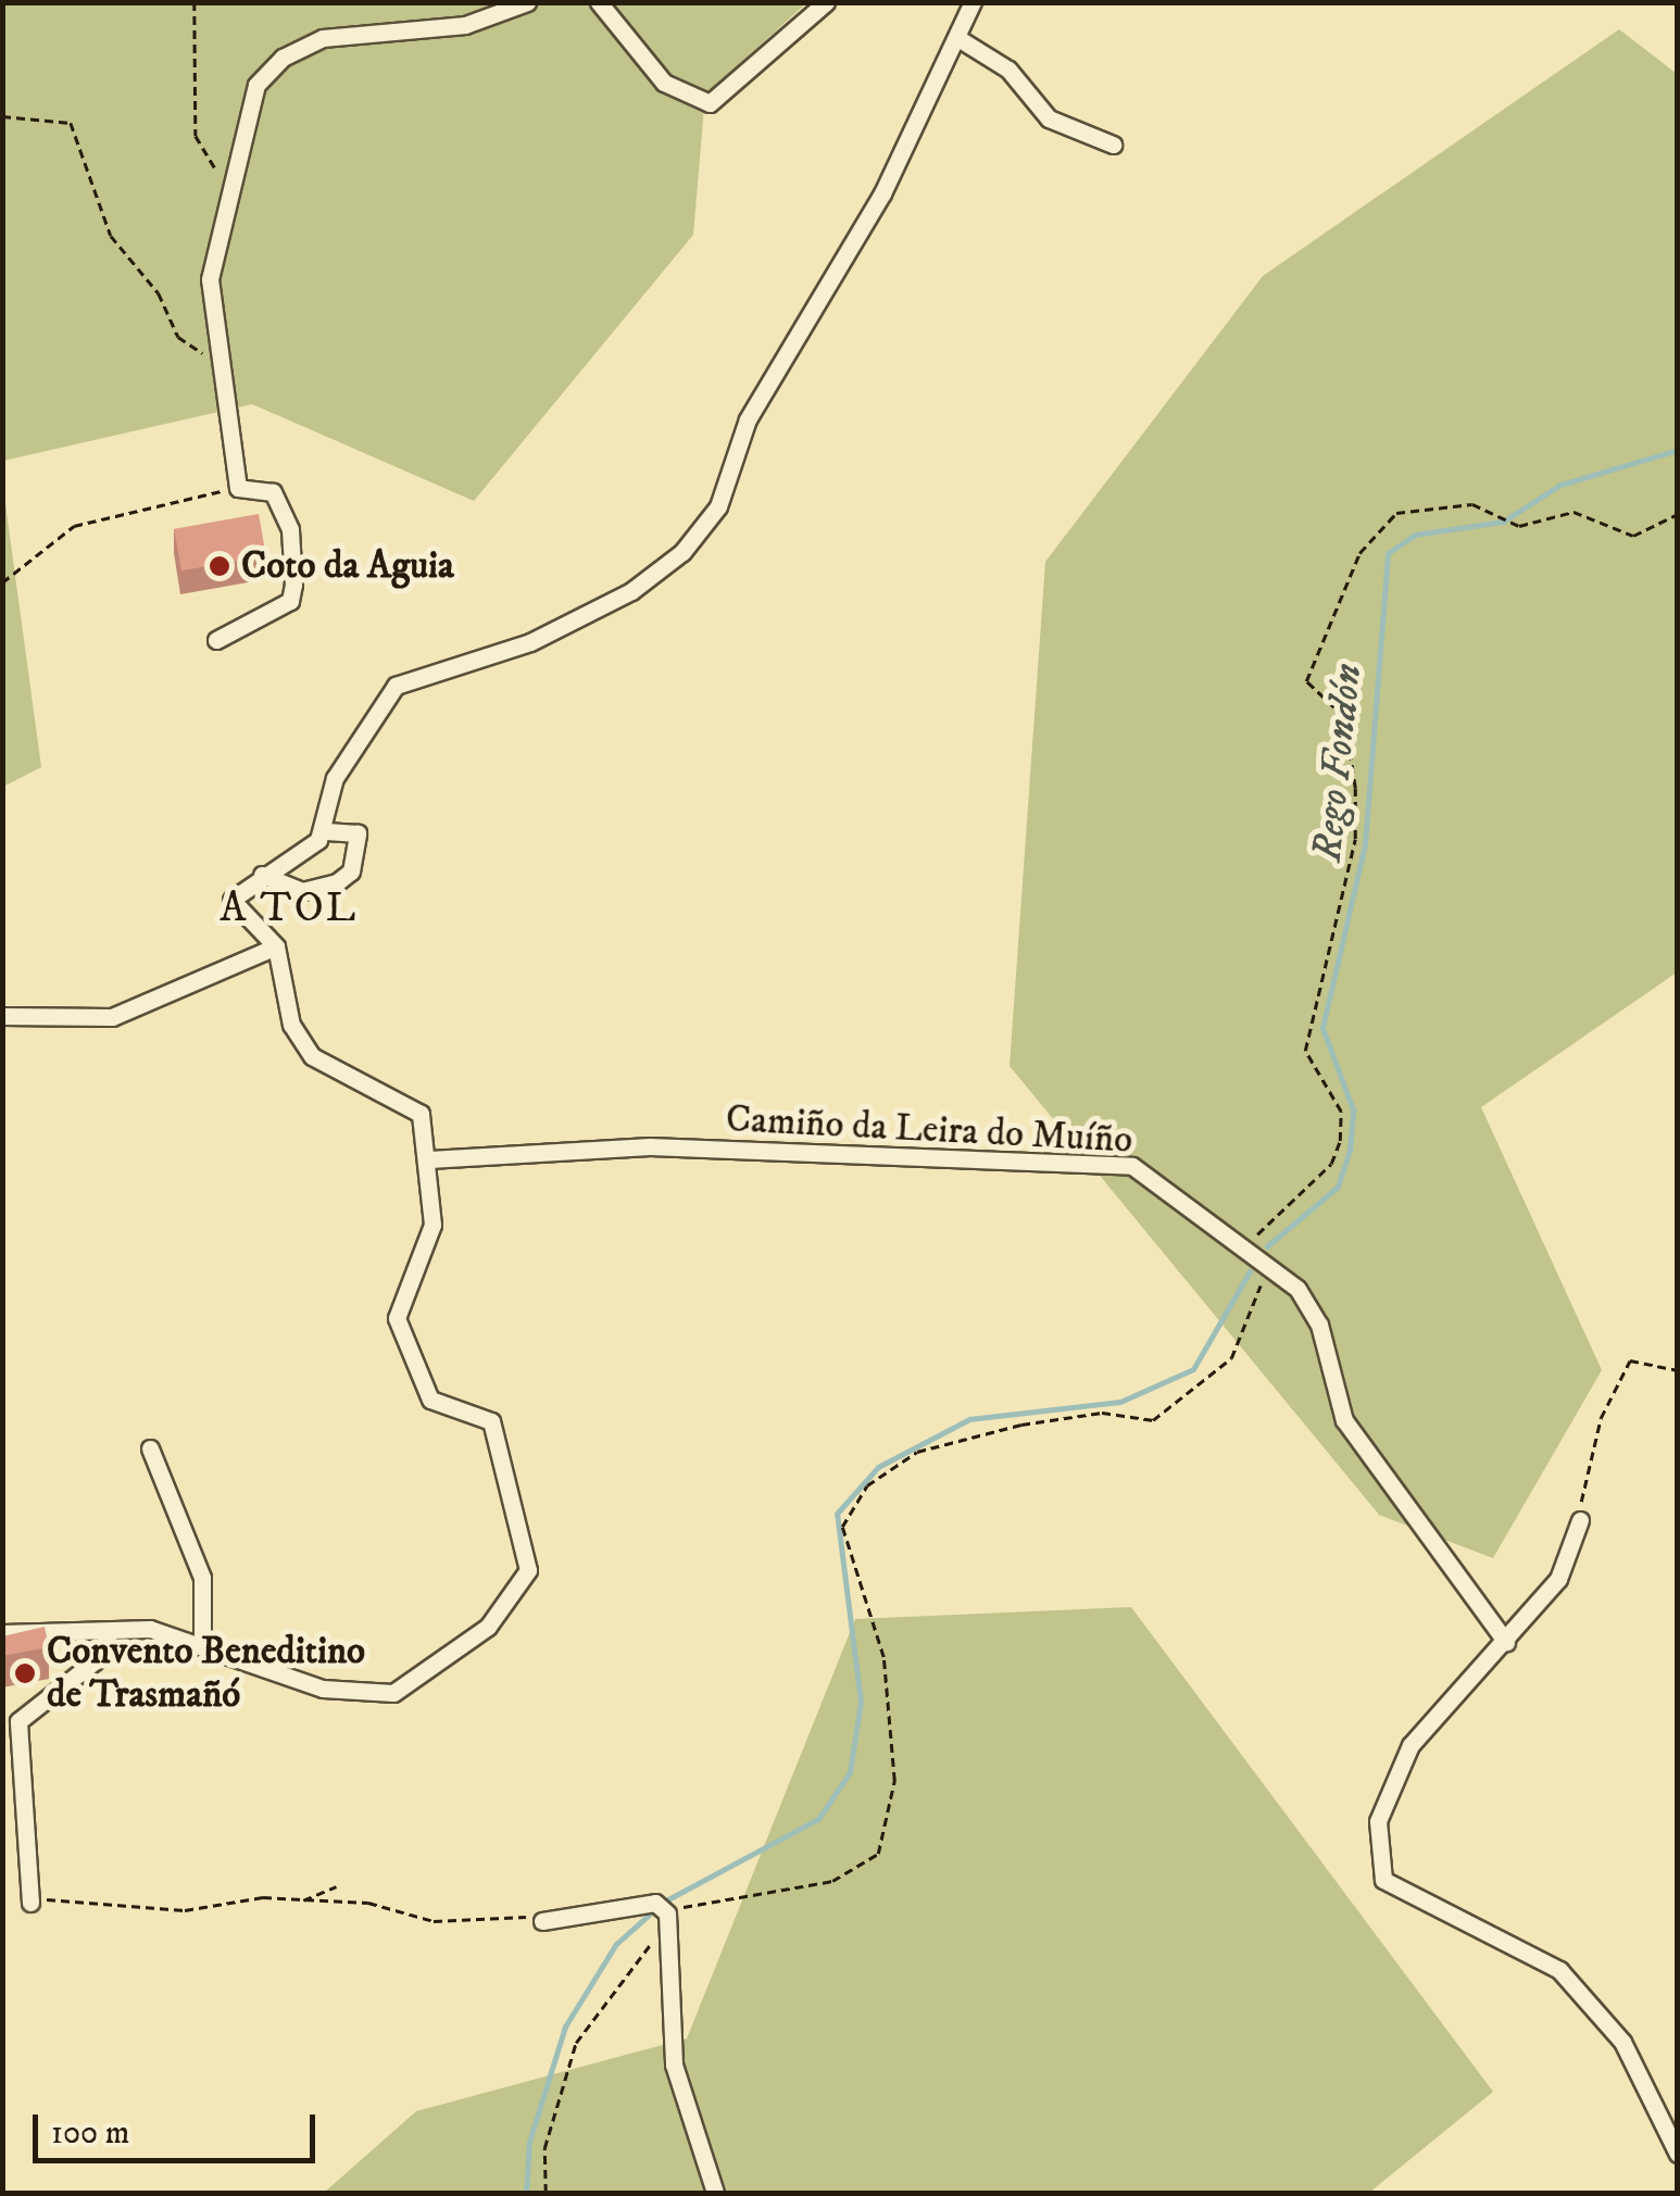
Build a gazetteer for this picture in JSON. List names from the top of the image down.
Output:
{
  "streets": {
    "street": ["Camiño da Leira do Muíño"]
  },
  "districts": ["A TOL"],
  "water": ["Rego Fondón"],
  "places": ["Coto da Aguia", "Convento Beneditino de Trasmañó"],
  "scale_bar": "100 m"
}
